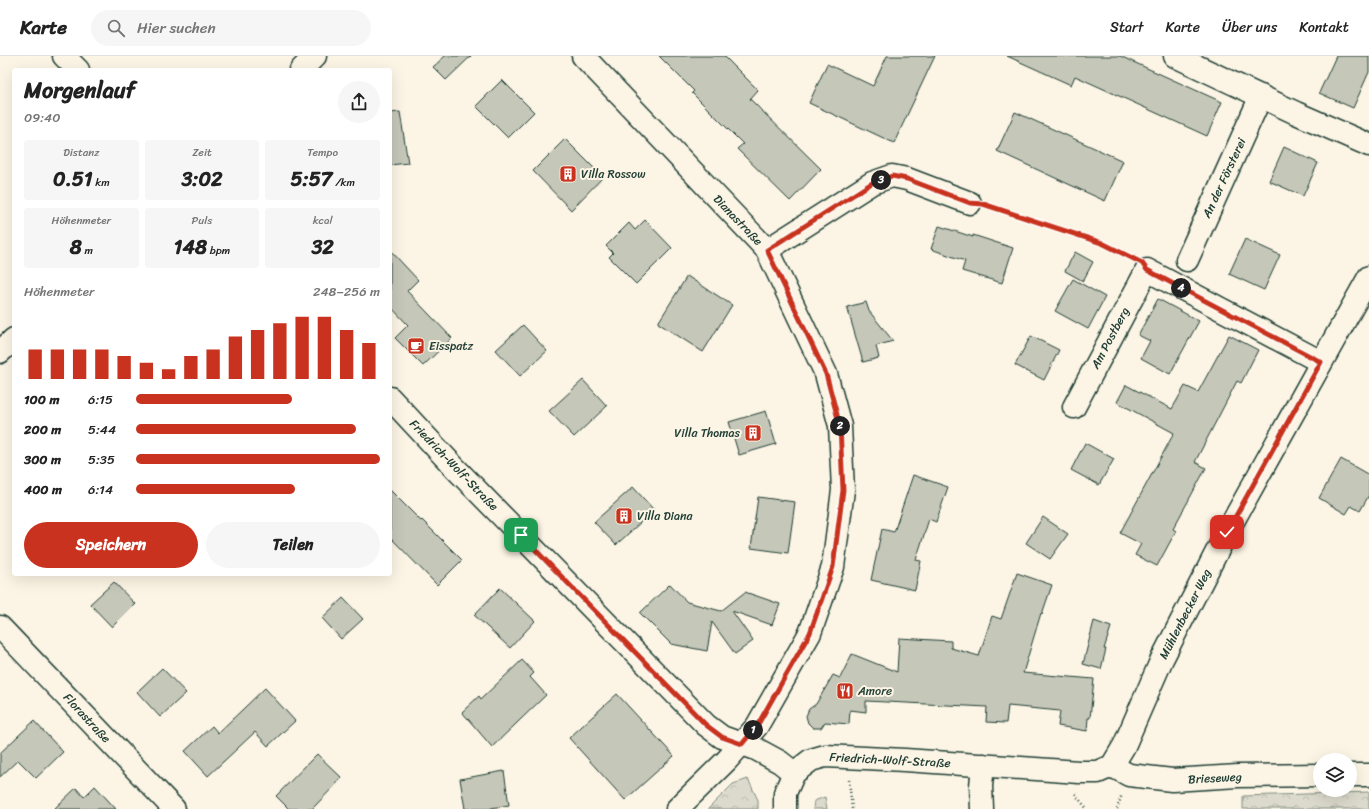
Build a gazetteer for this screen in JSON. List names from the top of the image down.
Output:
{
  "streets": {
    "street": [
      "An der Försterei",
      "Dianastraße",
      "Am Postberg",
      "Friedrich-Wolf-Straße",
      "Mühlenbecker Weg",
      "Florastraße",
      "Brieseweg"
    ]
  },
  "crossings": [
    ["Dianastraße", "Friedrich-Wolf-Straße"],
    ["Friedrich-Wolf-Straße", "Mühlenbecker Weg"],
    ["Friedrich-Wolf-Straße", "Brieseweg"],
    ["Mühlenbecker Weg", "Brieseweg"]
  ],
  "places": {
    "building": ["Villa Rossow", "Villa Thomas", "Villa Diana"],
    "cafe": ["Eisspatz"],
    "restaurant": ["Amore"]
  },
  "page": {
    "header": "Karte",
    "search": "Hier suchen",
    "nav": [
      "Start",
      "Karte",
      "Über uns",
      "Kontakt"
    ],
    "heading": ["Morgenlauf", "09:40"],
    "stats": [
      ["Distanz", "0.51 km"],
      ["Zeit", "3:02"],
      ["Tempo", "5:57 /km"],
      ["Höhenmeter", "8 m"],
      ["Puls", "148 bpm"],
      ["kcal", "32"]
    ],
    "pins": [
      "3",
      "4",
      "2",
      "1"
    ],
    "chart": ["Höhenmeter", "248–256 m"],
    "list": [
      {
        "name": "100 m",
        "note": "6:15"
      },
      {
        "name": "200 m",
        "note": "5:44"
      },
      {
        "name": "300 m",
        "note": "5:35"
      },
      {
        "name": "400 m",
        "note": "6:14"
      }
    ],
    "buttons": ["Speichern", "Teilen"]
  }
}
